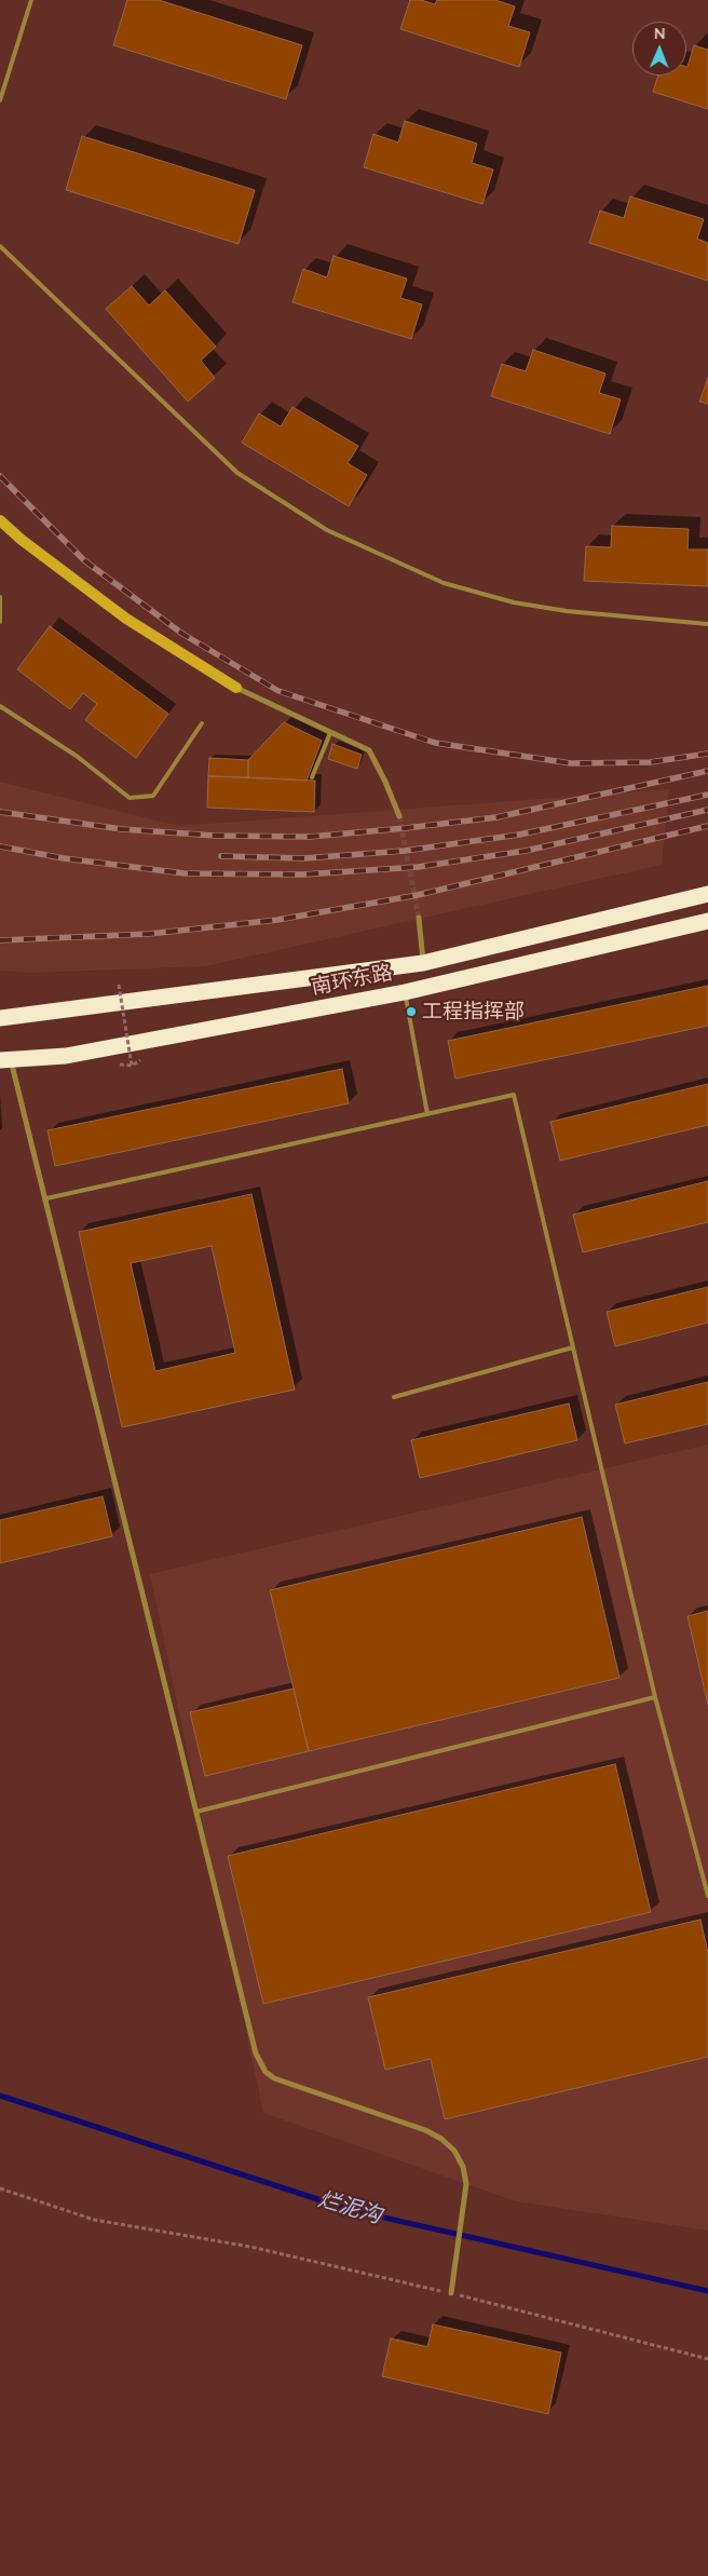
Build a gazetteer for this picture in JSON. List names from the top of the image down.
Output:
{
  "streets": {
    "highway": ["南环东路"]
  },
  "water": ["烂泥沟"],
  "places": ["工程指挥部"],
  "north": "top"
}
